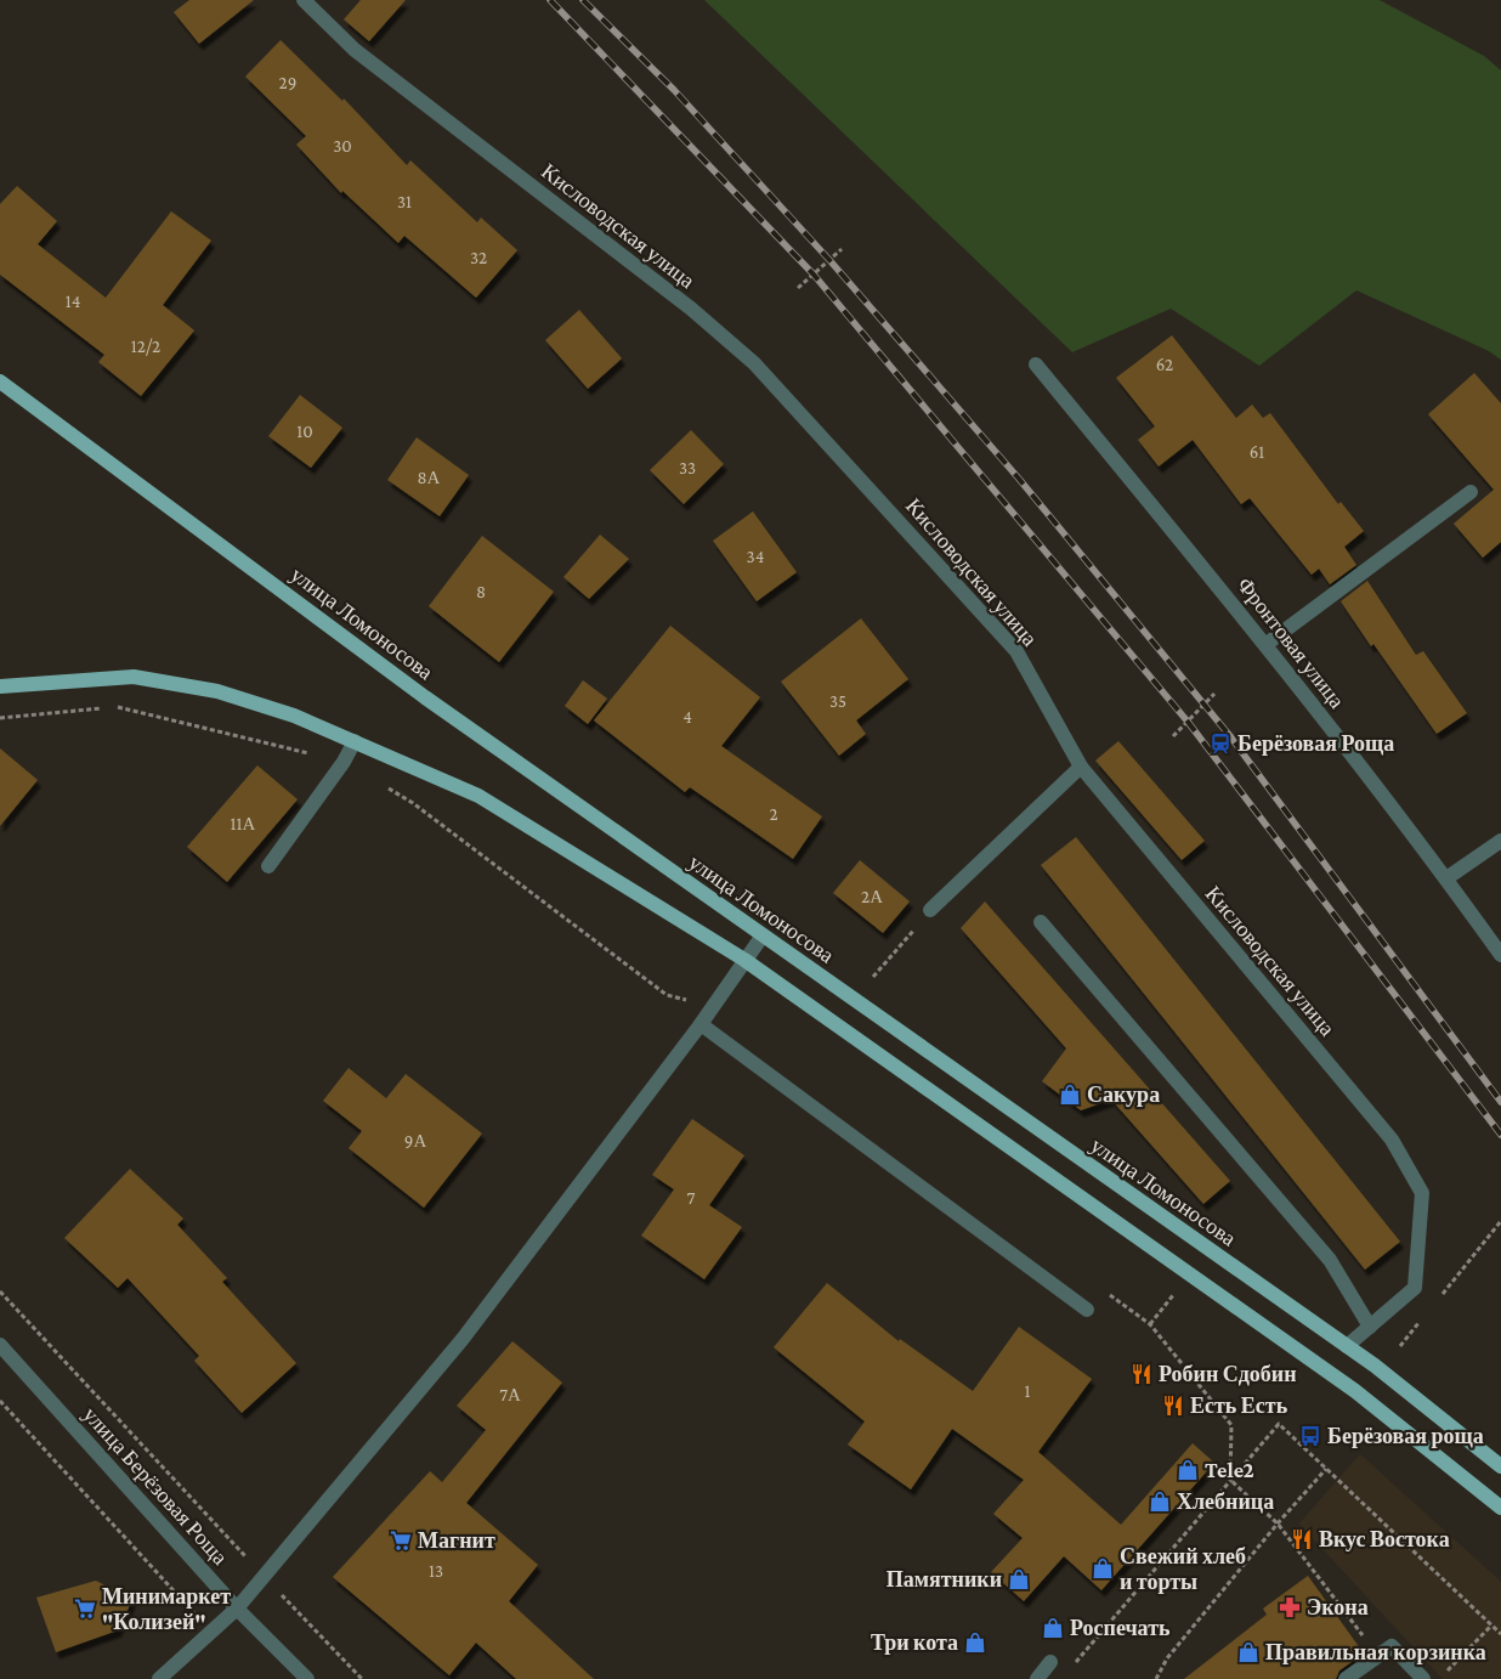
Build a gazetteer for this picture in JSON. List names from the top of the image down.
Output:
{
  "streets": {
    "main road": ["улица Ломоносова"],
    "street": ["Кисловодская улица", "Фронтовая улица", "улица Берёзовая Роща"]
  },
  "crossings": [
    ["Кисловодская улица", "улица Ломоносова"]
  ],
  "places": {
    "station": ["Берёзовая Роща"],
    "shop": [
      "Сакура",
      "Tele2",
      "Хлебница",
      "Свежий хлеб и торты",
      "Памятники",
      "Роспечать",
      "Три кота",
      "Правильная корзинка"
    ],
    "restaurant": ["Робин Сдобин", "Есть Есть", "Вкус Востока"],
    "bus stop": ["Берёзовая роща"],
    "supermarket": ["Магнит", "Минимаркет \"Колизей\""],
    "pharmacy": ["Экона"]
  },
  "house_numbers": [
    "29",
    "30",
    "31",
    "32",
    "14",
    "12/2",
    "62",
    "10",
    "61",
    "33",
    "8А",
    "34",
    "8",
    "35",
    "4",
    "2",
    "11А",
    "2А",
    "9А",
    "7",
    "1",
    "7А",
    "13"
  ]
}
